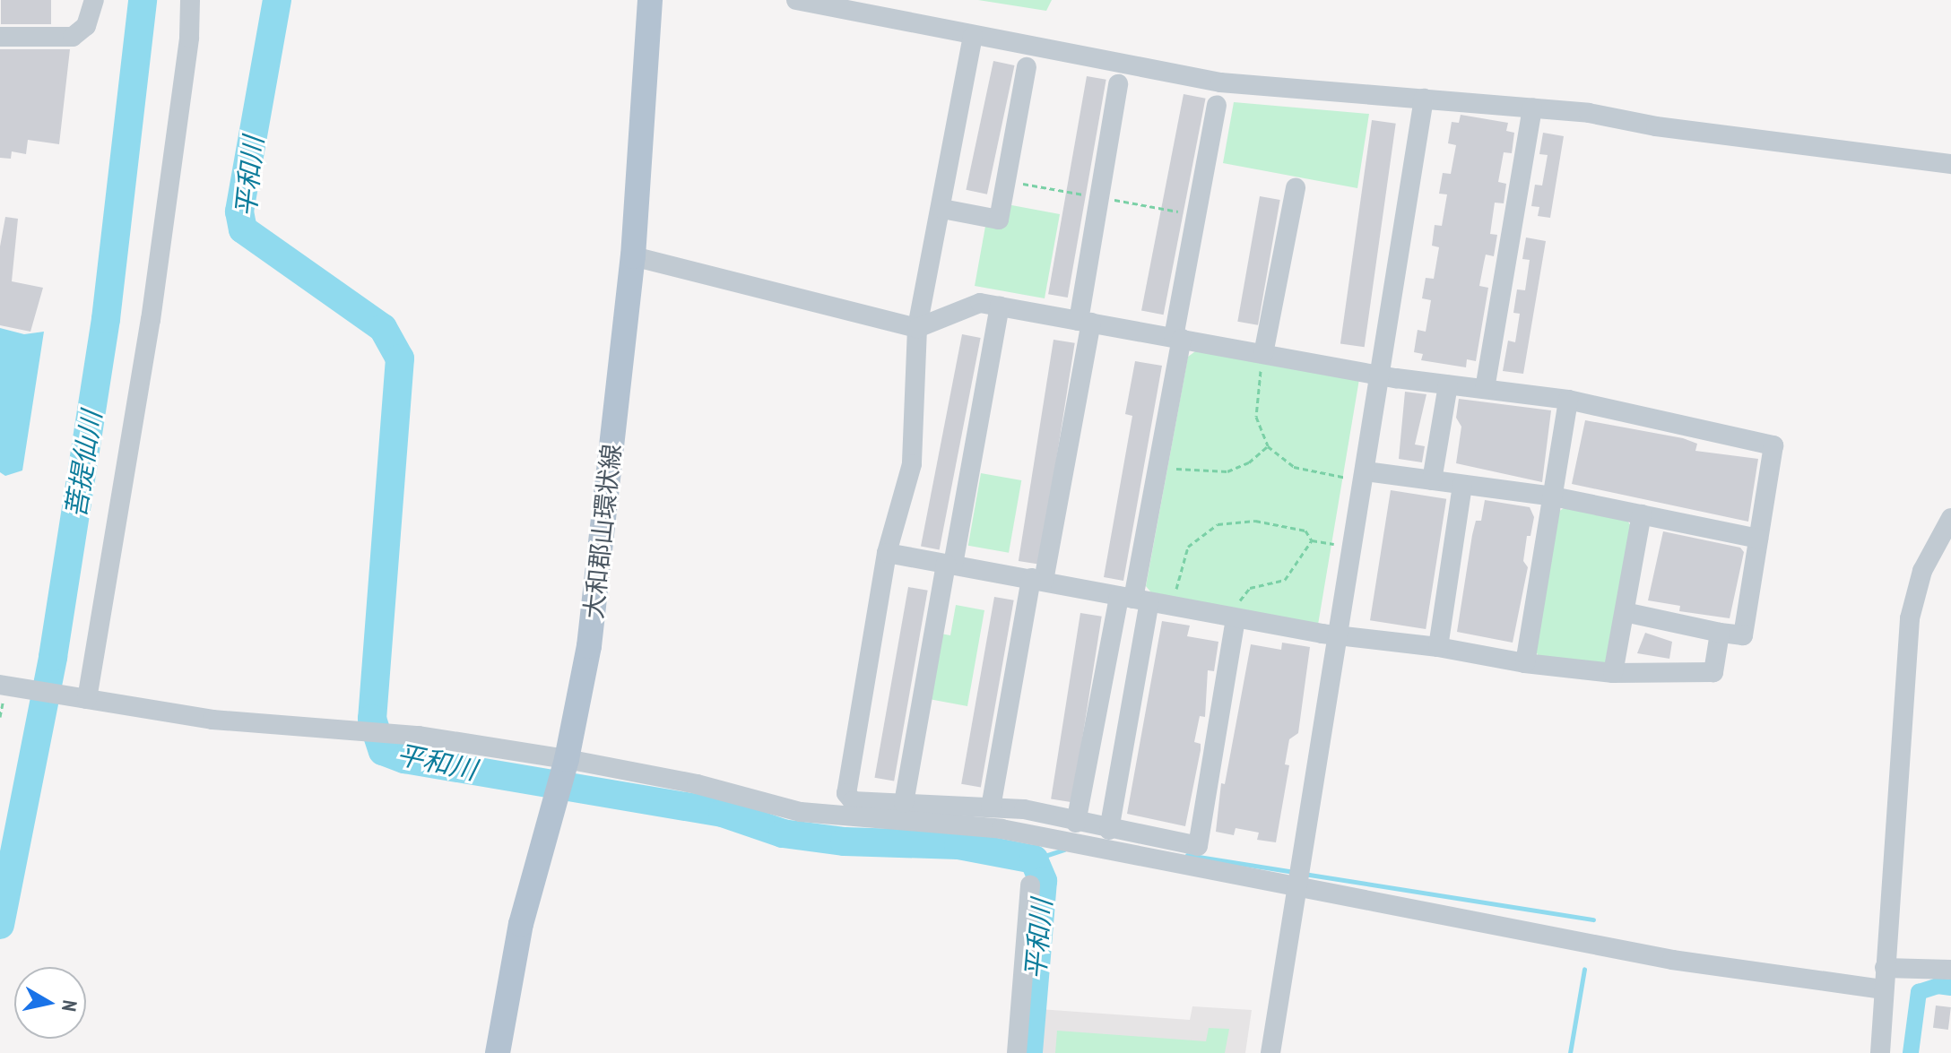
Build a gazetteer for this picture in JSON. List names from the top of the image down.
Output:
{
  "streets": {
    "main road": ["大和郡山環状線"]
  },
  "water": ["平和川", "菩提仙川"],
  "north": "right"
}
